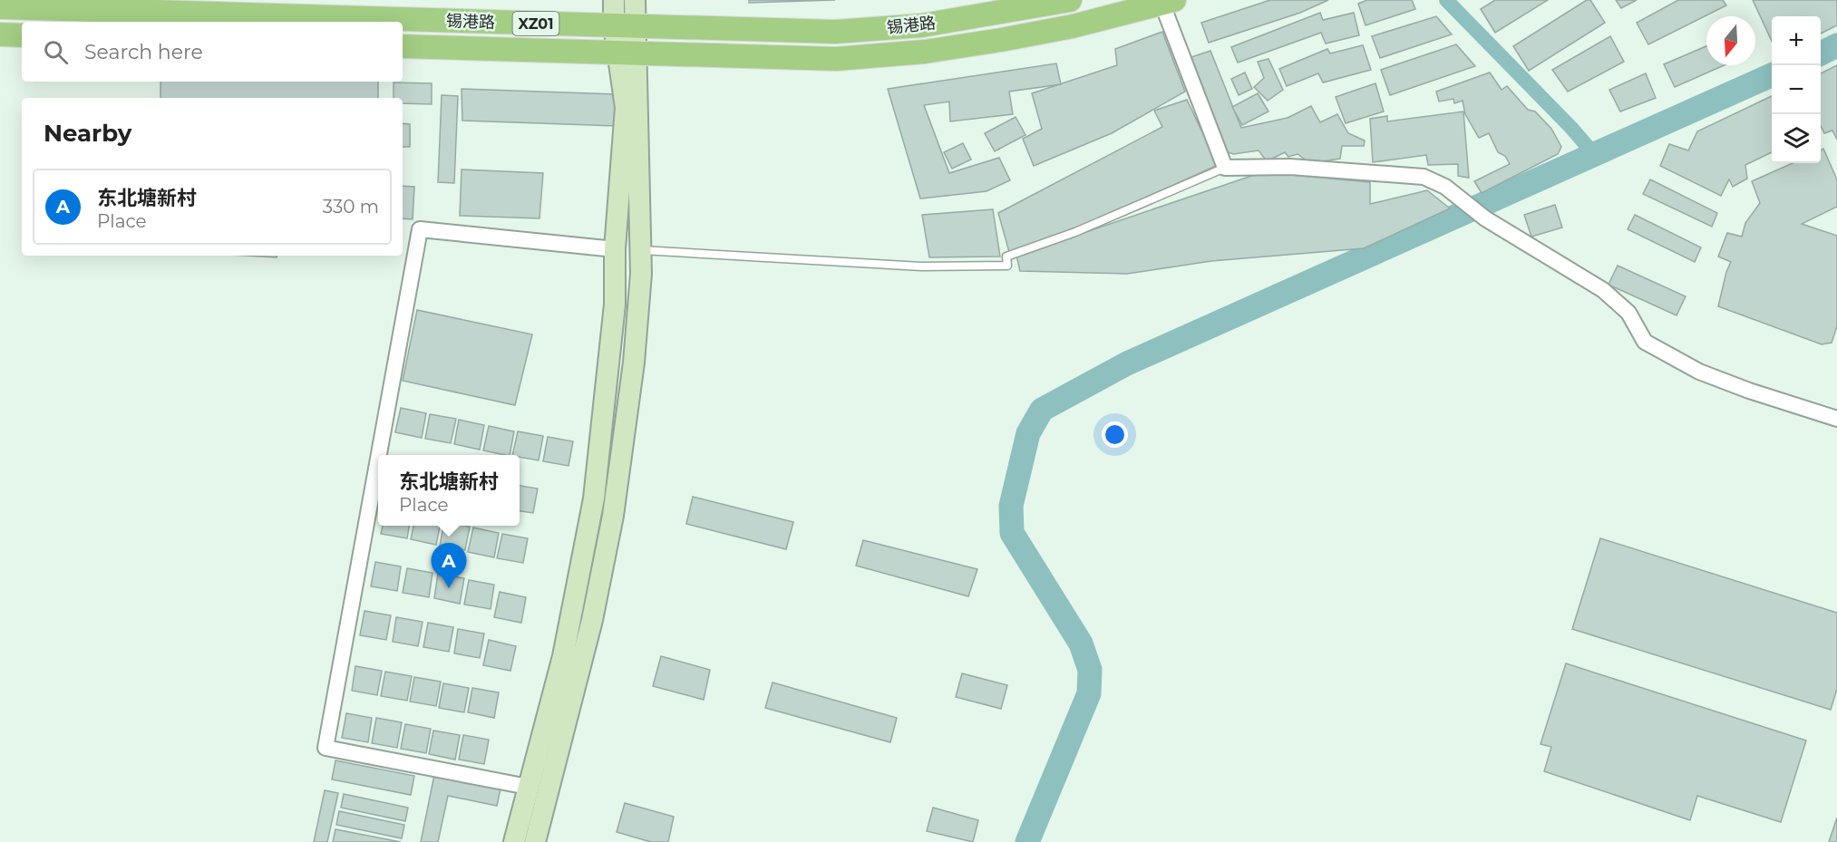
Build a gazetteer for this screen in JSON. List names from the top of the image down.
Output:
{
  "streets": {
    "main road": ["锡港路", "XZ01"]
  },
  "north": "bottom",
  "page": {
    "map_buttons": ["+", "−"],
    "search": "Search here",
    "heading": "Nearby",
    "list": [
      {
        "mark": "A",
        "name": "东北塘新村",
        "note": "Place",
        "value": "330 m"
      }
    ],
    "popup": ["东北塘新村", "Place"],
    "pins": "A"
  }
}
